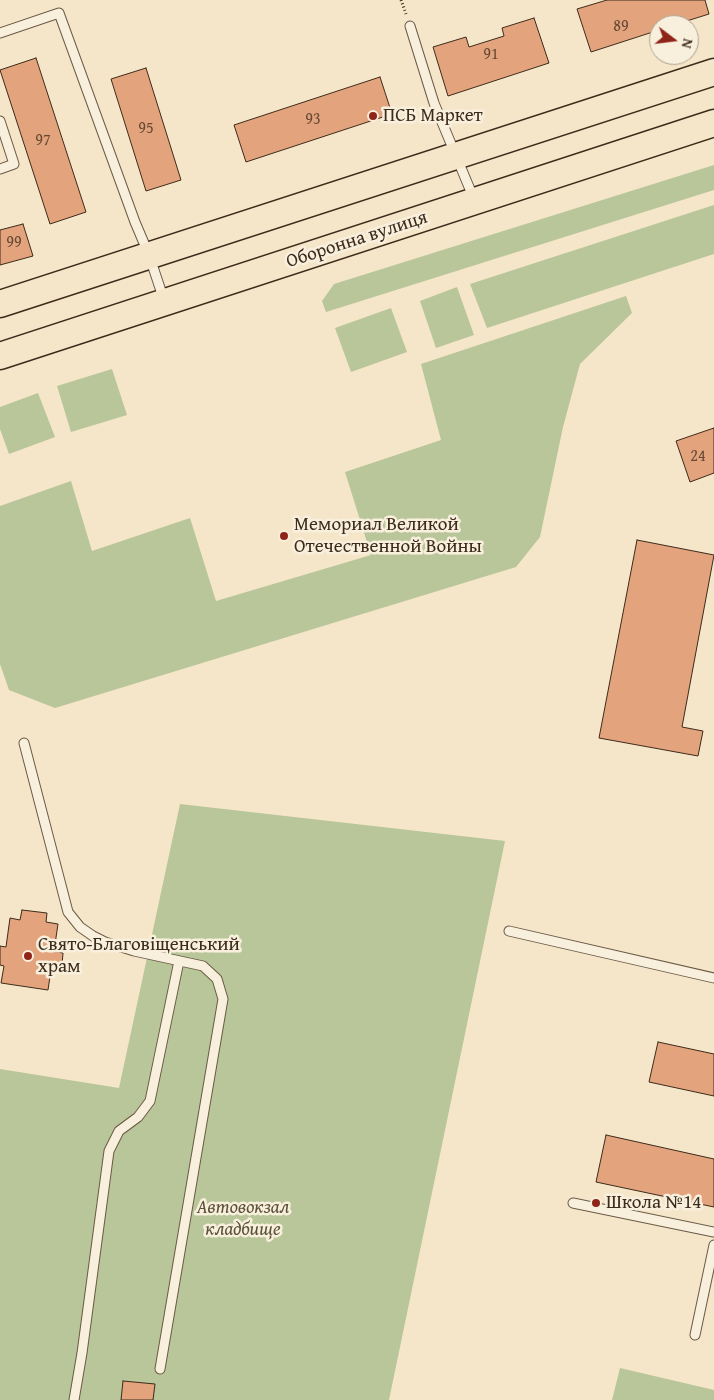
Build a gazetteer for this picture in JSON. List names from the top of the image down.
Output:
{
  "streets": {
    "main road": ["Оборонна вулиця"]
  },
  "parks": ["Автовокзал кладбище"],
  "places": [
    "ПСБ Маркет",
    "Мемориал Великой Отечественной Войны",
    "Свято-Благовіщенський храм",
    "Школа №14"
  ],
  "house_numbers": [
    "89",
    "91",
    "93",
    "95",
    "97",
    "99",
    "24"
  ],
  "north": "right"
}
